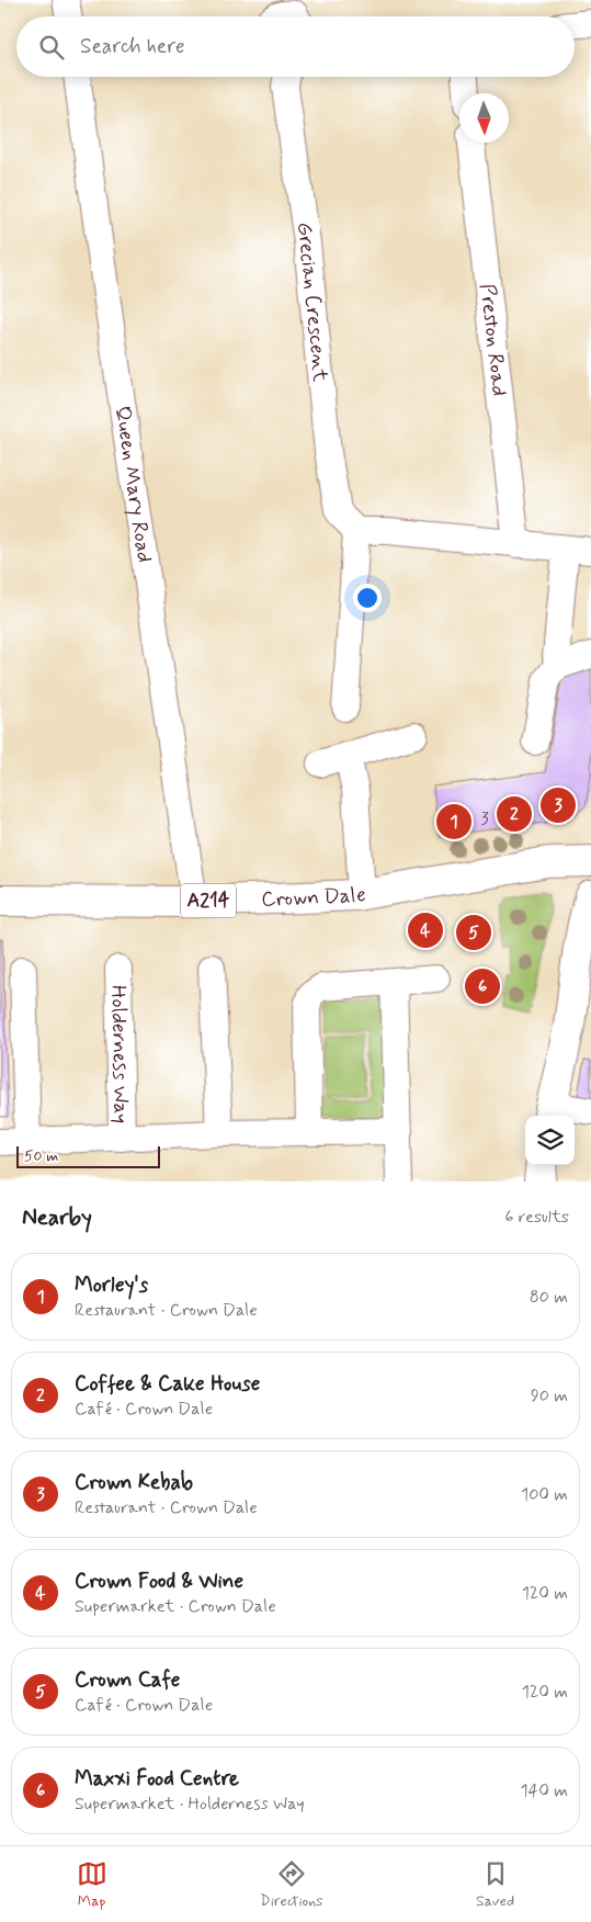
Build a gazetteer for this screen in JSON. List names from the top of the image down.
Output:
{
  "streets": {
    "main road": ["Crown Dale", "A214"],
    "street": [
      "Grecian Crescent",
      "Preston Road",
      "Queen Mary Road",
      "Holderness Way"
    ]
  },
  "crossings": [
    ["Queen Mary Road", "Crown Dale"]
  ],
  "house_numbers": ["3"],
  "scale_bar": "50 m",
  "north": "bottom",
  "page": {
    "search": "Search here",
    "pins": [
      "3",
      "2",
      "1",
      "4",
      "5",
      "6"
    ],
    "scale": "50 m",
    "heading": ["Nearby", "6 results"],
    "list": [
      {
        "mark": "1",
        "name": "Morley's",
        "note": "Restaurant · Crown Dale",
        "value": "80 m"
      },
      {
        "mark": "2",
        "name": "Coffee & Cake House",
        "note": "Café · Crown Dale",
        "value": "90 m"
      },
      {
        "mark": "3",
        "name": "Crown Kebab",
        "note": "Restaurant · Crown Dale",
        "value": "100 m"
      },
      {
        "mark": "4",
        "name": "Crown Food & Wine",
        "note": "Supermarket · Crown Dale",
        "value": "120 m"
      },
      {
        "mark": "5",
        "name": "Crown Cafe",
        "note": "Café · Crown Dale",
        "value": "120 m"
      },
      {
        "mark": "6",
        "name": "Maxxi Food Centre",
        "note": "Supermarket · Holderness Way",
        "value": "140 m"
      }
    ],
    "nav": ["Map", "Directions", "Saved"]
  }
}
